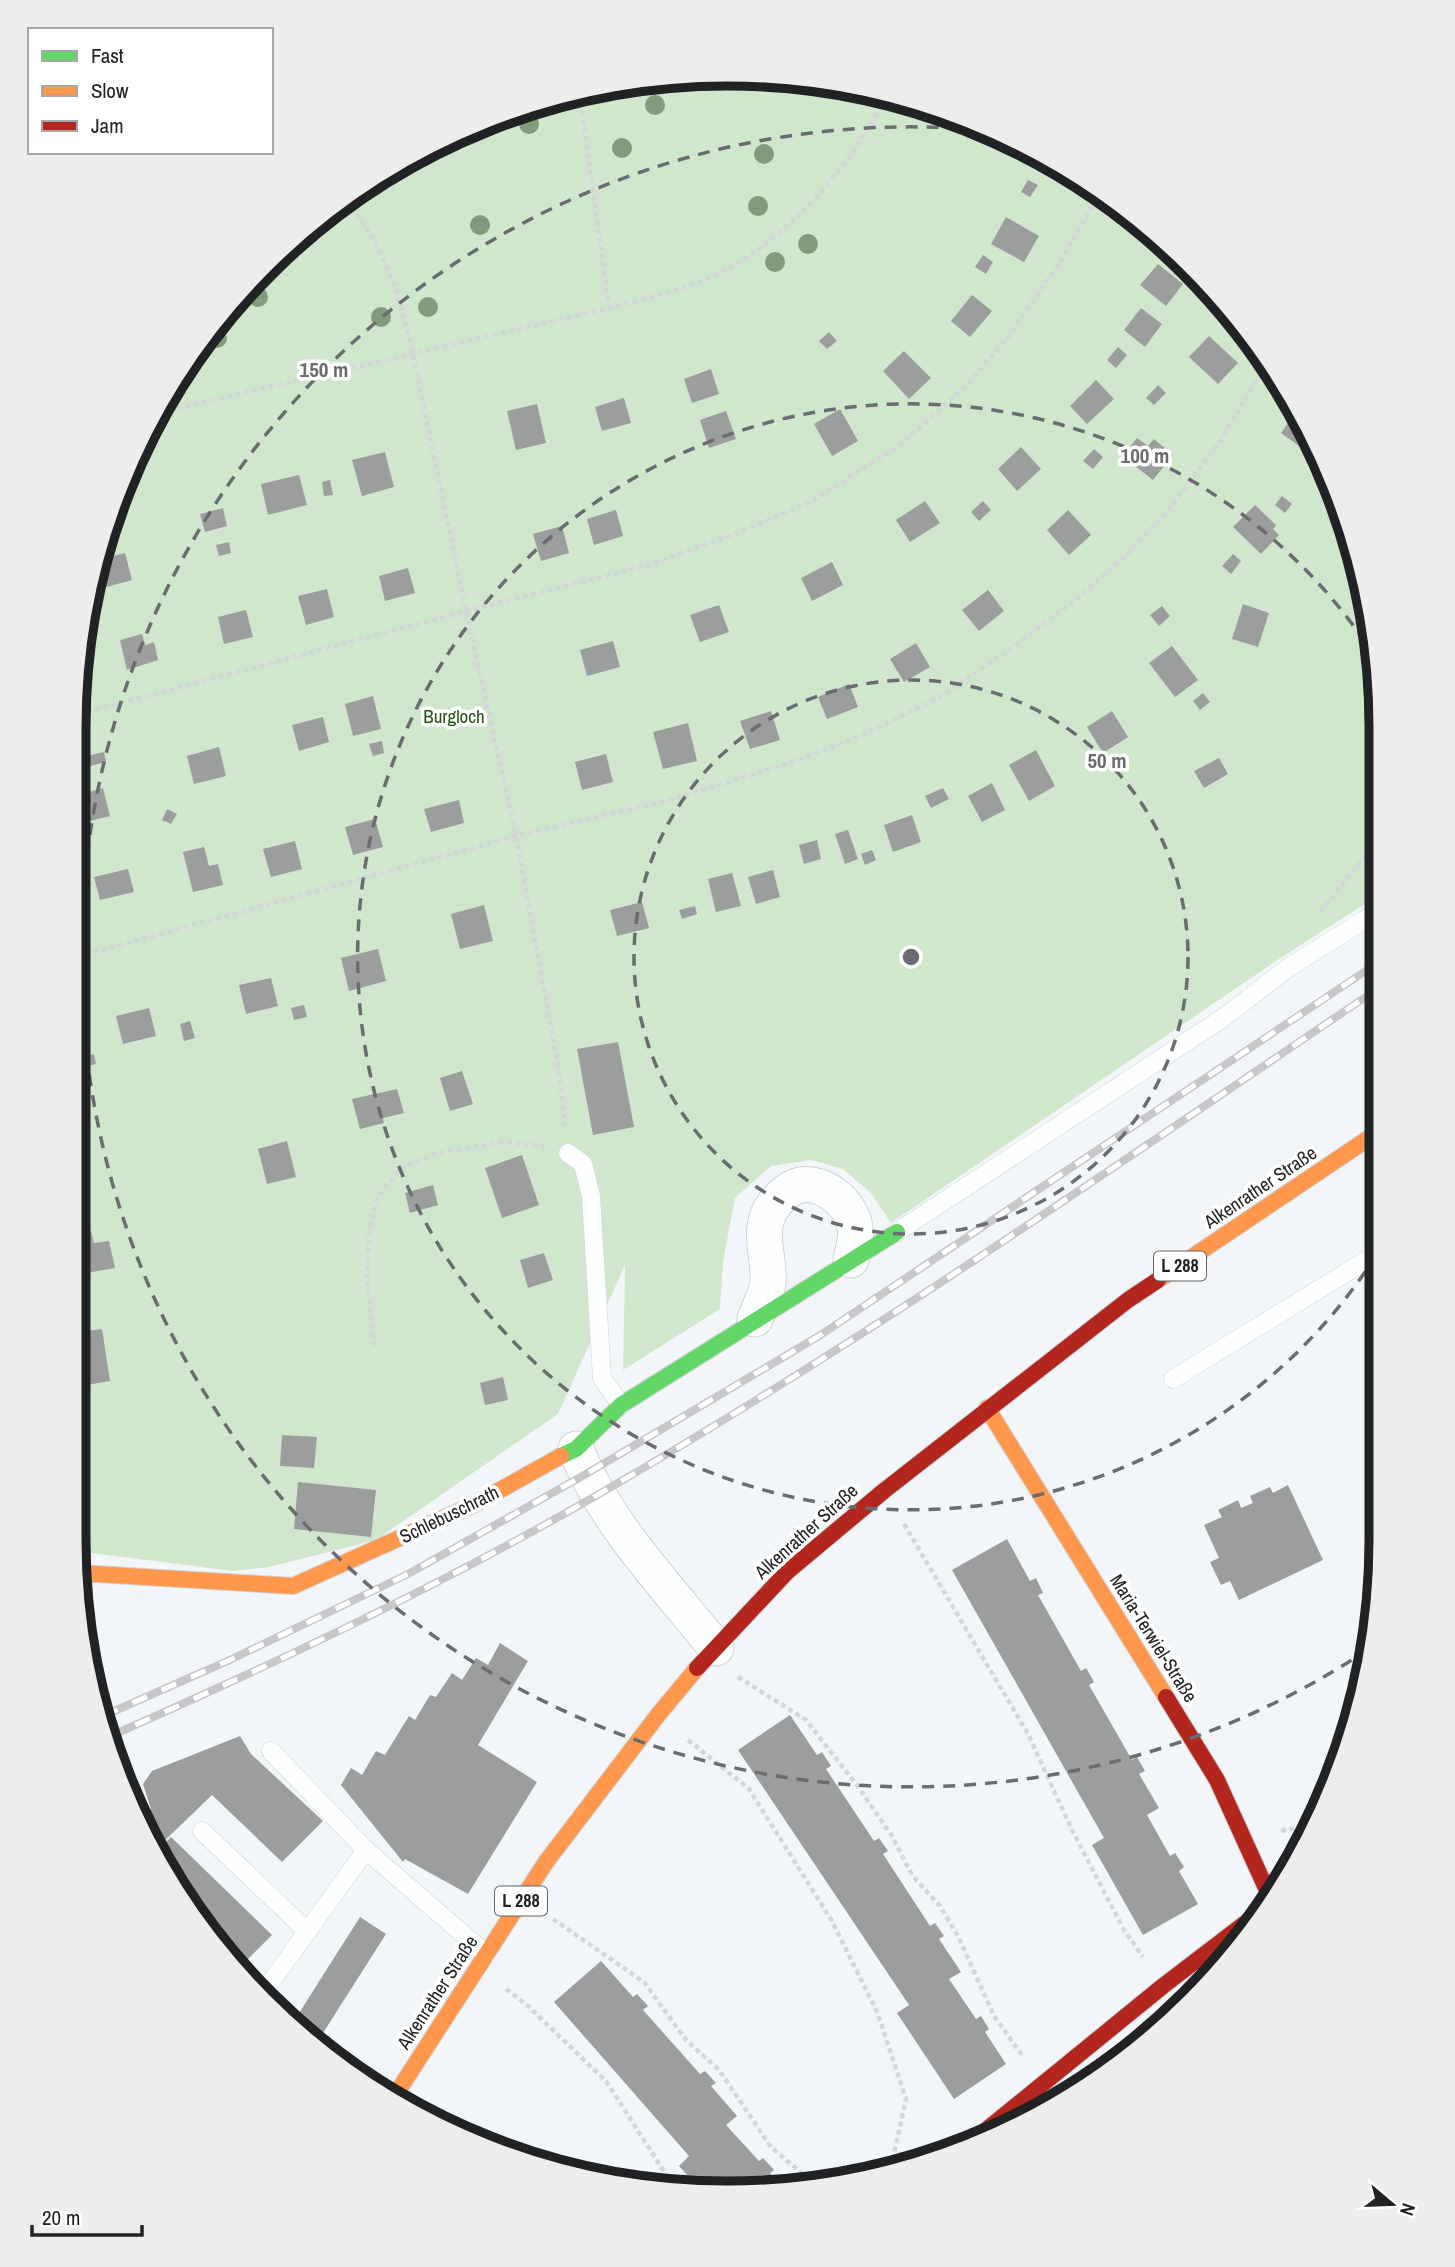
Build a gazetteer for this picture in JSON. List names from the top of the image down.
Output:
{
  "streets": {
    "street": [
      "Alkenrather Straße",
      "L 288",
      "Schlebuschrath",
      "Maria-Terwiel-Straße"
    ]
  },
  "crossings": [
    ["Alkenrather Straße", "Maria-Terwiel-Straße"]
  ],
  "parks": ["Burgloch"],
  "legend": ["Fast", "Slow", "Jam"],
  "scale_bar": "20 m",
  "north": "right",
  "rings": ["150 m", "100 m", "50 m"]
}
